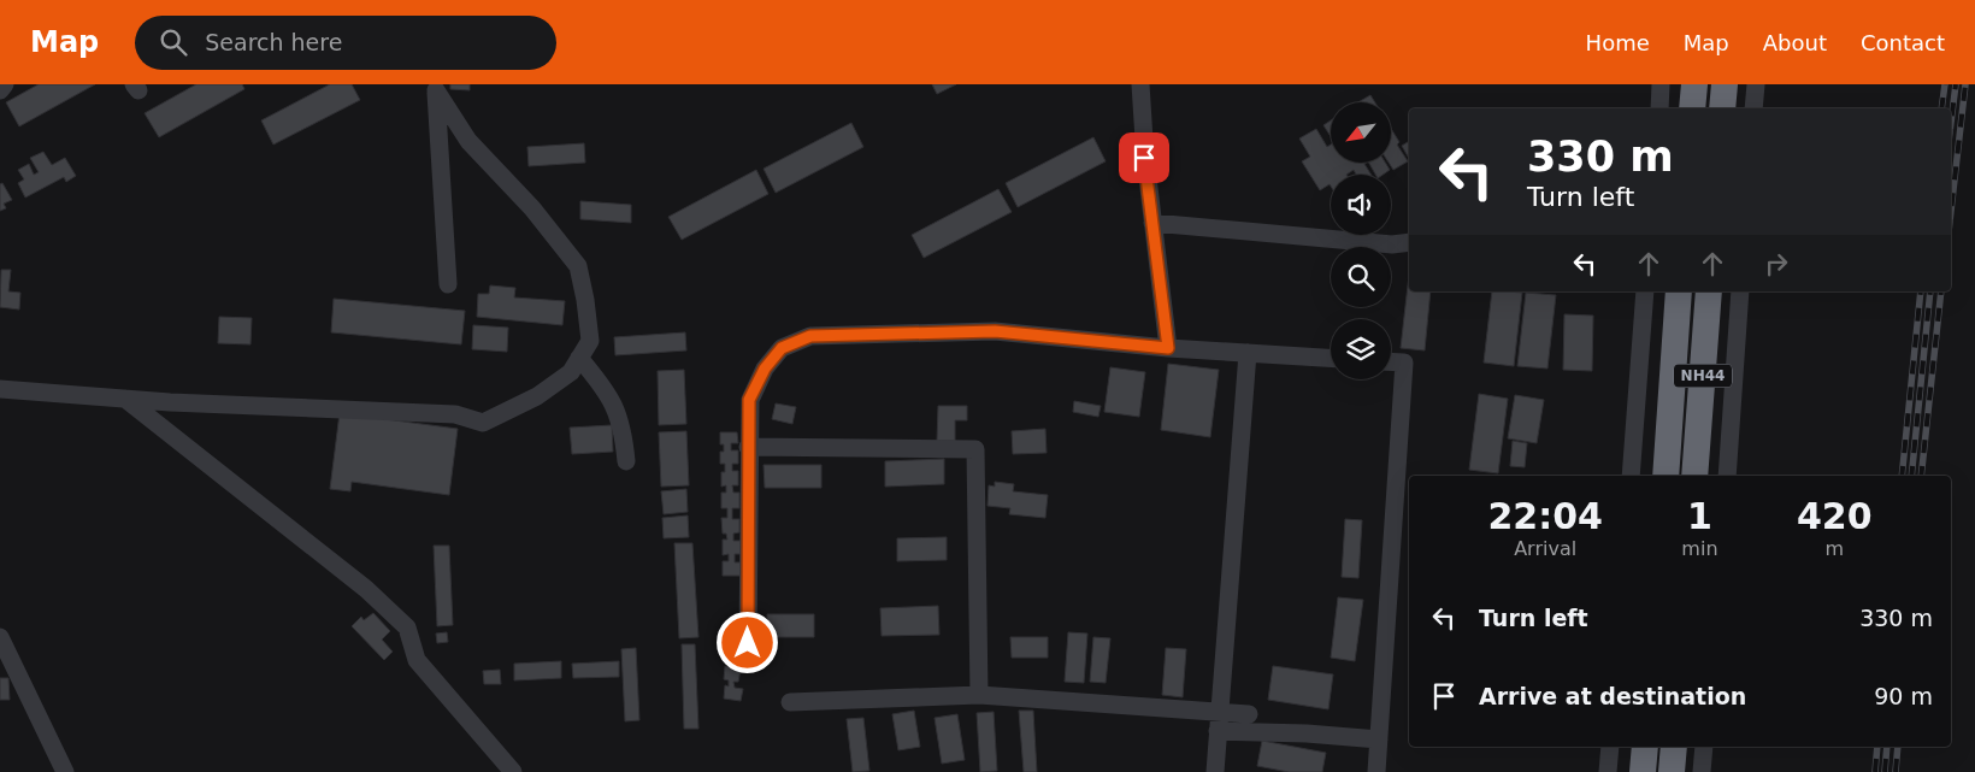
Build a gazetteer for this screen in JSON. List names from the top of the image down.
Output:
{
  "streets": {
    "highway": ["NH44"]
  },
  "north": "bottom left",
  "page": {
    "header": "Map",
    "search": "Search here",
    "nav": [
      "Home",
      "Map",
      "About",
      "Contact"
    ],
    "turn": ["330 m", "Turn left"],
    "eta": [
      "22:04",
      "Arrival",
      "1",
      "min",
      "420",
      "m"
    ],
    "list": [
      {
        "name": "Turn left",
        "value": "330 m"
      },
      {
        "name": "Arrive at destination",
        "value": "90 m"
      }
    ]
  }
}
